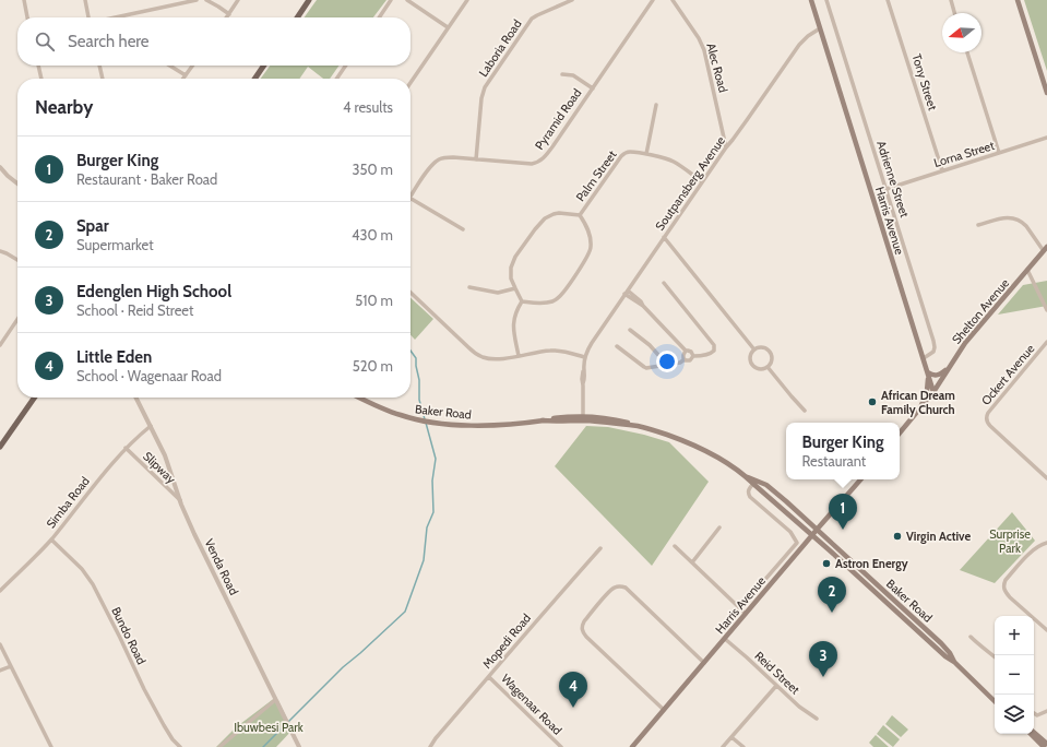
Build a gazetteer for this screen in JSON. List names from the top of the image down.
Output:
{
  "streets": {
    "main road": ["Harris Avenue", "Shelton Avenue", "Baker Road"],
    "street": [
      "Laboria Road",
      "Alec Road",
      "Tony Street",
      "Pyramid Road",
      "Lorna Street",
      "Palm Street",
      "Adrienne Street",
      "Soutpansberg Avenue",
      "Ockert Avenue",
      "Slipway",
      "Simba Road",
      "Venda Road",
      "Bundo Road",
      "Mopedi Road",
      "Reid Street",
      "Wagenaar Road"
    ]
  },
  "crossings": [
    ["Laboria Road", "Pyramid Road"],
    ["Alec Road", "Soutpansberg Avenue"],
    ["Tony Street", "Lorna Street"],
    ["Lorna Street", "Adrienne Street"],
    ["Palm Street", "Soutpansberg Avenue"],
    ["Adrienne Street", "Harris Avenue"],
    ["Soutpansberg Avenue", "Harris Avenue"],
    ["Harris Avenue", "Shelton Avenue"],
    ["Harris Avenue", "Baker Road"],
    ["Harris Avenue", "Reid Street"],
    ["Slipway", "Simba Road"],
    ["Slipway", "Venda Road"],
    ["Simba Road", "Venda Road"],
    ["Simba Road", "Bundo Road"],
    ["Mopedi Road", "Wagenaar Road"]
  ],
  "parks": ["Surprise Park", "Ibuwbesi Park"],
  "places": ["African Dream Family Church", "Virgin Active", "Astron Energy"],
  "north": "left",
  "page": {
    "search": "Search here",
    "heading": ["Nearby", "4 results"],
    "list": [
      {
        "mark": "1",
        "name": "Burger King",
        "note": "Restaurant · Baker Road",
        "value": "350 m"
      },
      {
        "mark": "2",
        "name": "Spar",
        "note": "Supermarket",
        "value": "430 m"
      },
      {
        "mark": "3",
        "name": "Edenglen High School",
        "note": "School · Reid Street",
        "value": "510 m"
      },
      {
        "mark": "4",
        "name": "Little Eden",
        "note": "School · Wagenaar Road",
        "value": "520 m"
      }
    ],
    "popup": ["Burger King", "Restaurant"],
    "pins": [
      "1",
      "2",
      "3",
      "4"
    ],
    "map_buttons": ["+", "−"]
  }
}
